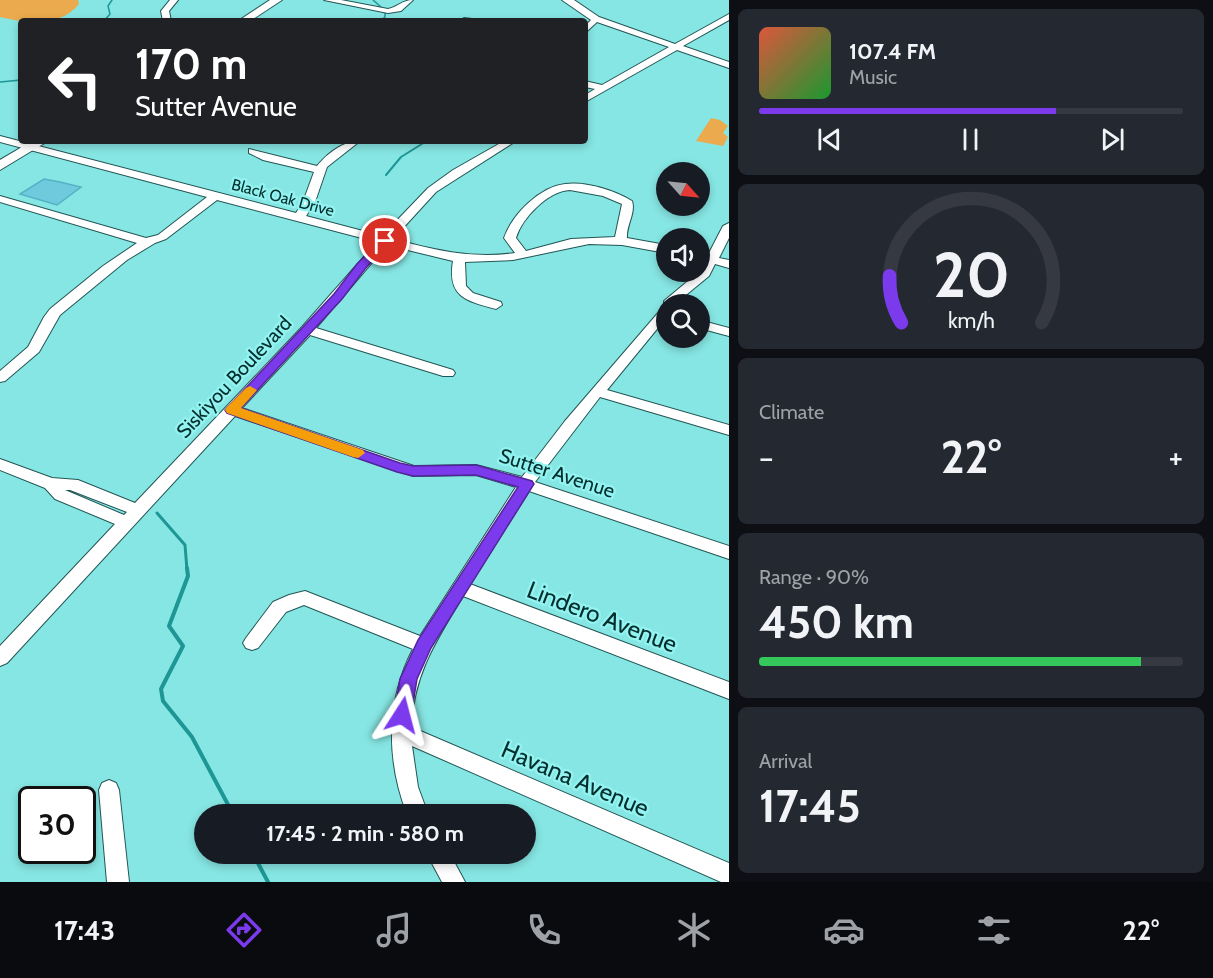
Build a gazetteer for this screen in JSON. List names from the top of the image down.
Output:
{
  "streets": {
    "street": [
      "Black Oak Drive",
      "Siskiyou Boulevard",
      "Sutter Avenue",
      "Lindero Avenue",
      "Havana Avenue"
    ]
  },
  "crossings": [
    ["Black Oak Drive", "Siskiyou Boulevard"],
    ["Siskiyou Boulevard", "Sutter Avenue"]
  ],
  "north": "bottom right",
  "page": {
    "turn": ["170 m", "Sutter Avenue"],
    "song": ["107.4 FM", "Music"],
    "tile": [
      "Climate",
      ["Range · 90%", "450 km"],
      ["Arrival", "17:45"]
    ],
    "heat": ["−", "22°", "+"],
    "limit": "30",
    "trip": "17:45 · 2 min · 580 m",
    "tabs": ["17:43", "22°"],
    "gauge": ["20", "km/h"]
  }
}
